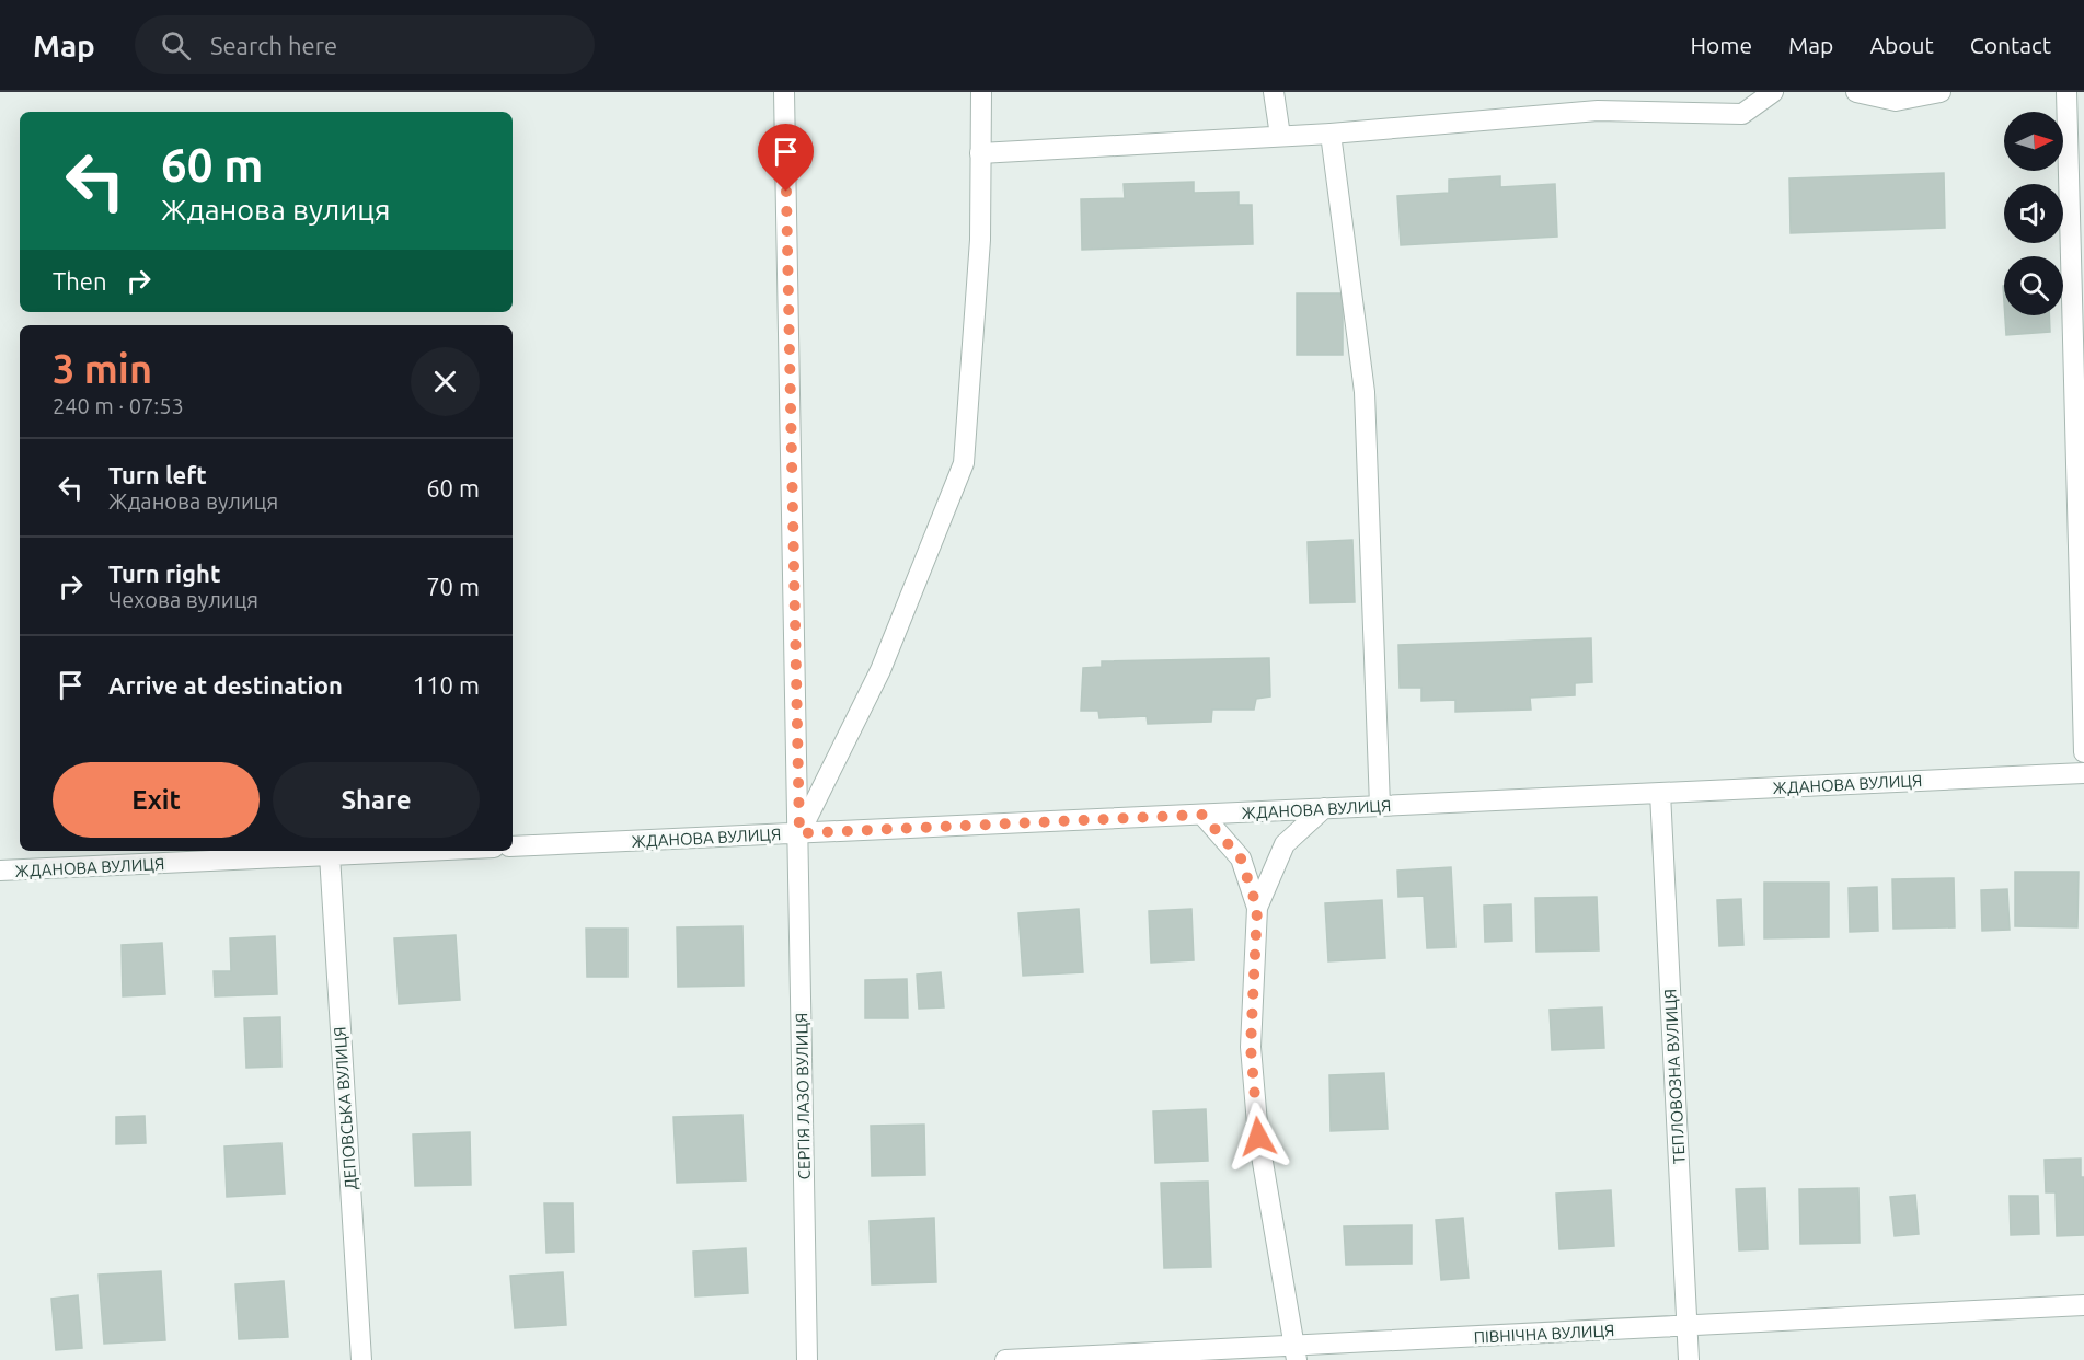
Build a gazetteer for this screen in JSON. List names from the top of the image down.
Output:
{
  "streets": {
    "street": [
      "ЖДАНОВА ВУЛИЦЯ",
      "ТЕПЛОВОЗНА ВУЛИЦЯ",
      "СЕРГІЯ ЛАЗО ВУЛИЦЯ",
      "ДЕПОВСЬКА ВУЛИЦЯ",
      "ПІВНІЧНА ВУЛИЦЯ"
    ]
  },
  "crossings": [
    ["ЖДАНОВА ВУЛИЦЯ", "ТЕПЛОВОЗНА ВУЛИЦЯ"],
    ["ЖДАНОВА ВУЛИЦЯ", "СЕРГІЯ ЛАЗО ВУЛИЦЯ"],
    ["ЖДАНОВА ВУЛИЦЯ", "ДЕПОВСЬКА ВУЛИЦЯ"],
    ["ТЕПЛОВОЗНА ВУЛИЦЯ", "ПІВНІЧНА ВУЛИЦЯ"]
  ],
  "north": "right",
  "page": {
    "header": "Map",
    "search": "Search here",
    "nav": [
      "Home",
      "Map",
      "About",
      "Contact"
    ],
    "turn": ["60 m", "Жданова вулиця"],
    "then": "Then",
    "heading": ["3 min", "240 m · 07:53"],
    "list": [
      {
        "name": "Turn left",
        "note": "Жданова вулиця",
        "value": "60 m"
      },
      {
        "name": "Turn right",
        "note": "Чехова вулиця",
        "value": "70 m"
      },
      {
        "name": "Arrive at destination",
        "value": "110 m"
      }
    ],
    "buttons": ["Exit", "Share"]
  }
}
